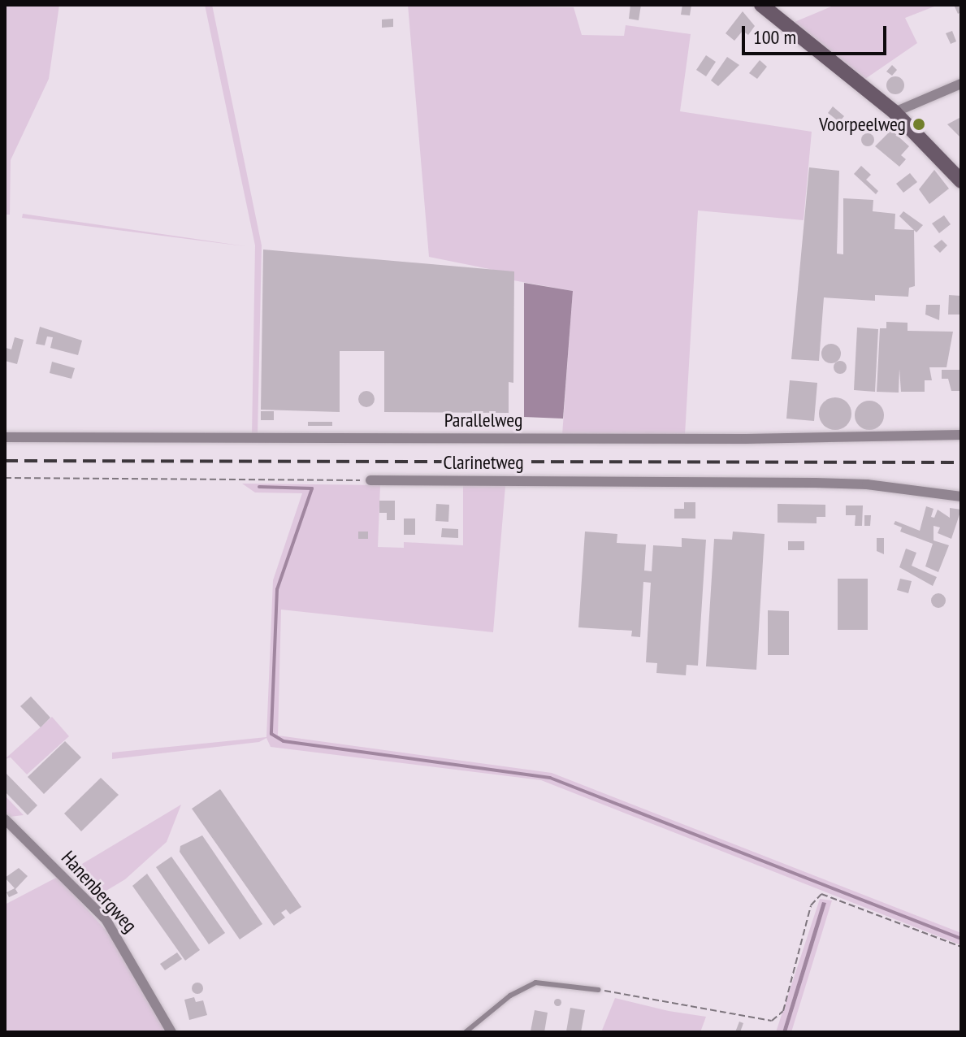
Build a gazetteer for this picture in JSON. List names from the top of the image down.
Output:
{
  "streets": {
    "street": ["Parallelweg", "Clarinetweg", "Hanenbergweg"]
  },
  "places": ["Voorpeelweg"],
  "scale_bar": "100 m"
}
